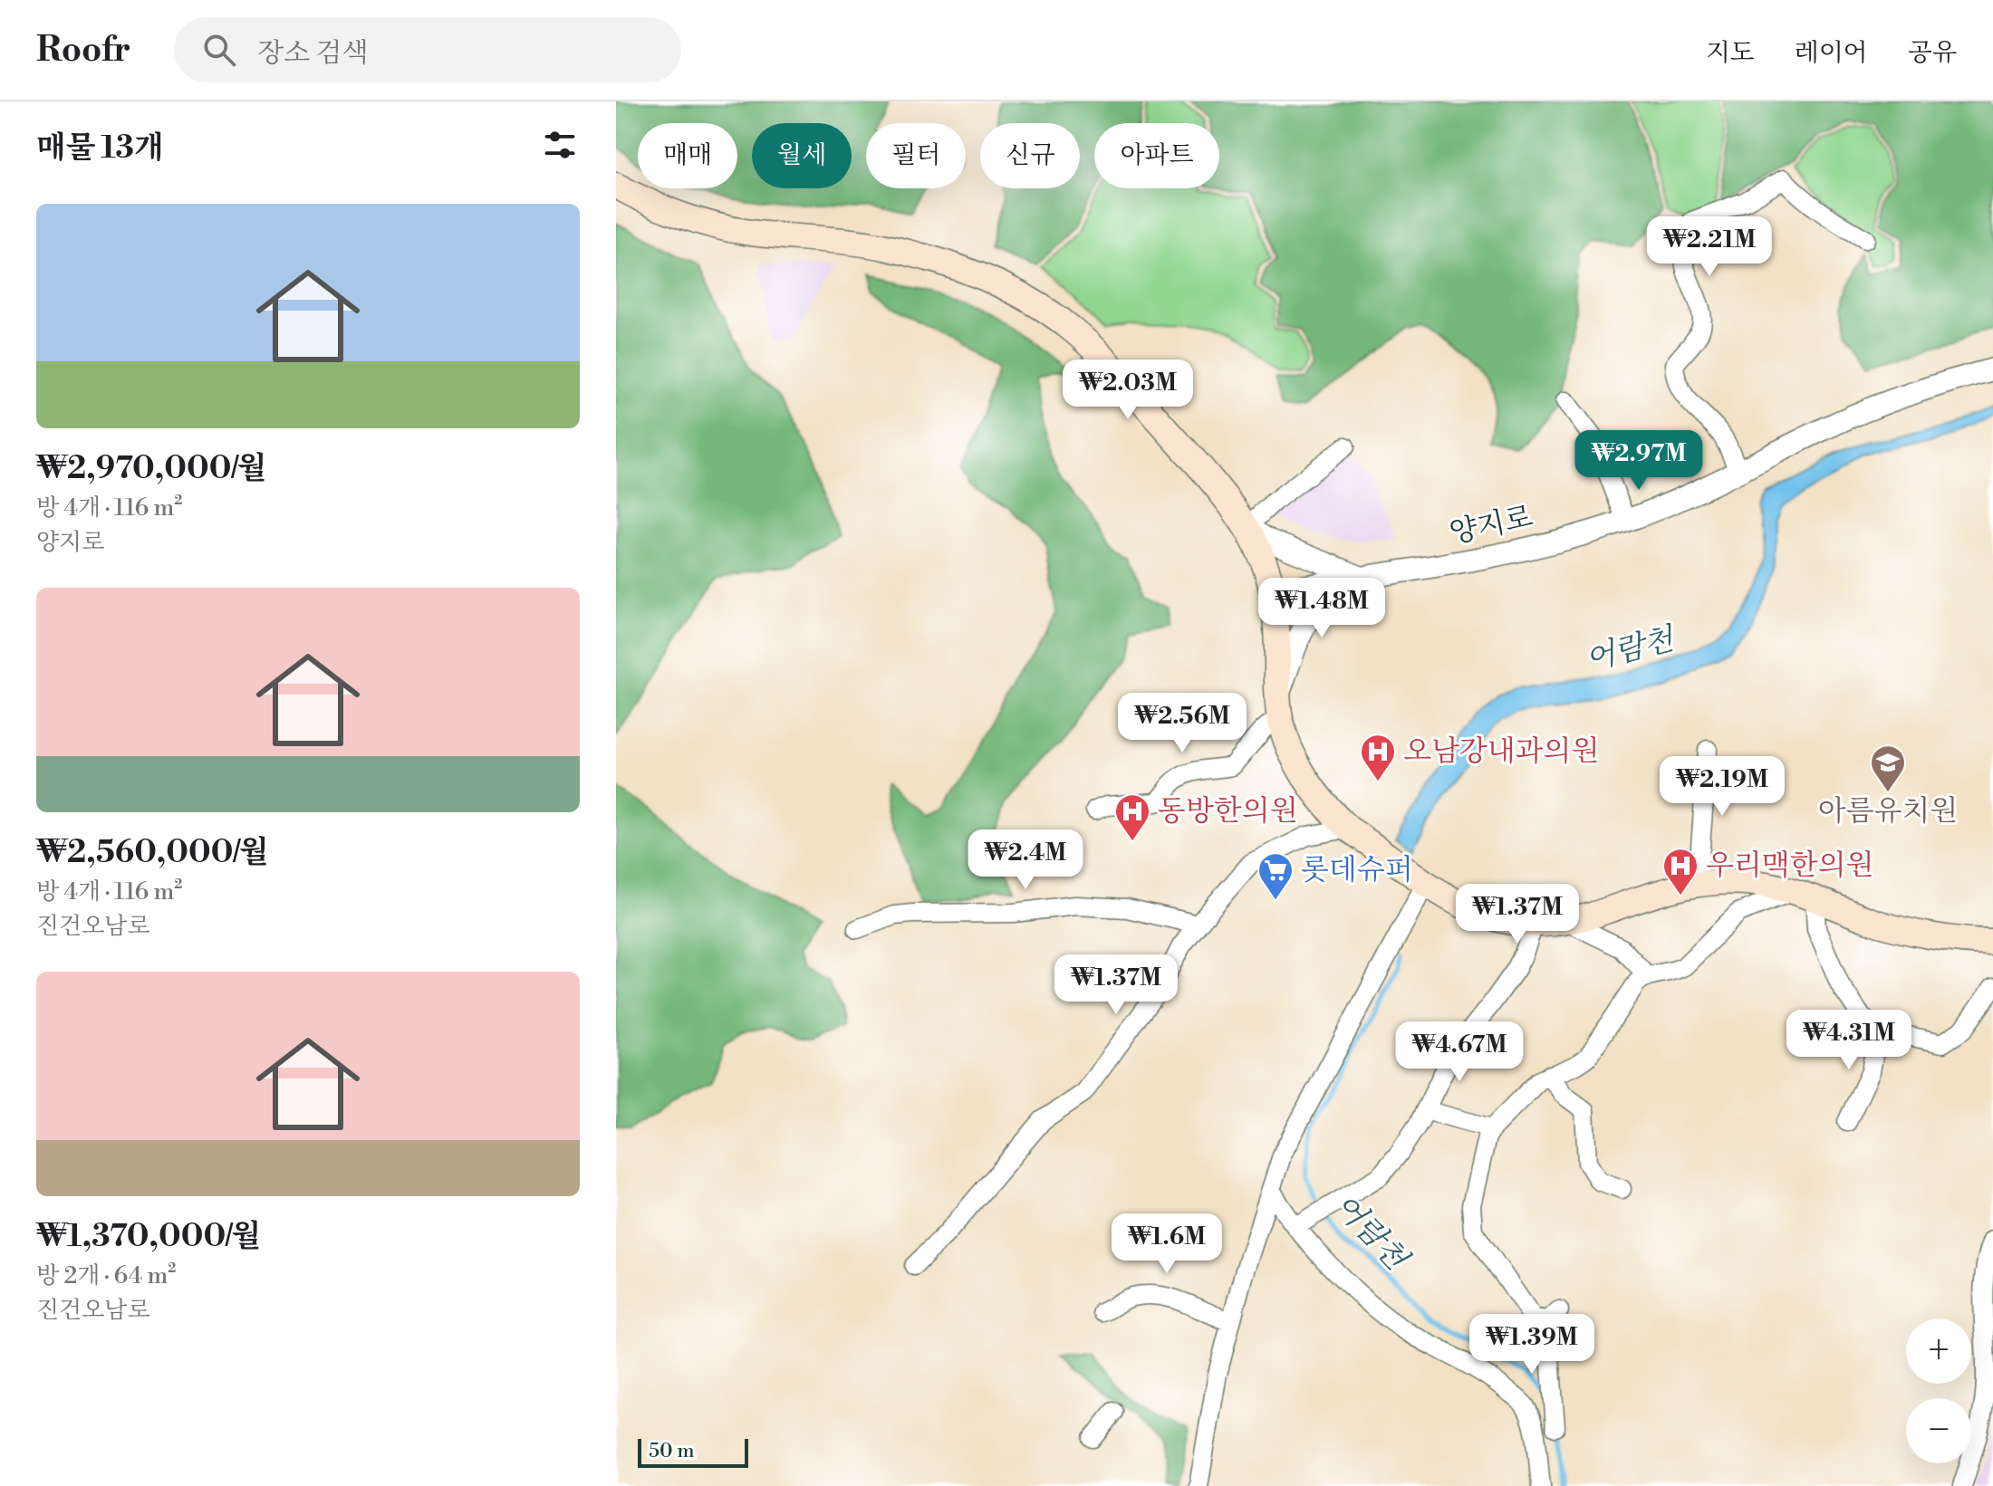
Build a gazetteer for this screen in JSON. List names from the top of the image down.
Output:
{
  "streets": {
    "street": ["양지로"]
  },
  "water": ["어람천"],
  "places": {
    "hospital": ["오남강내과의원", "동방한의원", "우리맥한의원"],
    "school or university": ["아름유치원"],
    "supermarket": ["롯데슈퍼"]
  },
  "scale_bar": "50 m",
  "page": {
    "header": "Roofr",
    "search": "장소 검색",
    "nav": ["지도", "레이어", "공유"],
    "heading": "매물 13개",
    "chip": [
      "매매",
      "월세",
      "필터",
      "신규",
      "아파트"
    ],
    "list": [
      {
        "name": "₩2,970,000/월",
        "note": "방 4개 · 116 m² · 양지로"
      },
      {
        "name": "₩2,560,000/월",
        "note": "방 4개 · 116 m² · 진건오남로"
      },
      {
        "name": "₩1,370,000/월",
        "note": "방 2개 · 64 m² · 진건오남로"
      }
    ],
    "price": [
      "₩2.21M",
      "₩2.03M",
      "₩2.97M",
      "₩1.48M",
      "₩2.56M",
      "₩2.19M",
      "₩2.4M",
      "₩1.37M",
      "₩1.37M",
      "₩4.31M",
      "₩4.67M",
      "₩1.6M",
      "₩1.39M"
    ],
    "map_buttons": ["+", "−"],
    "scale": "50 m"
  }
}
